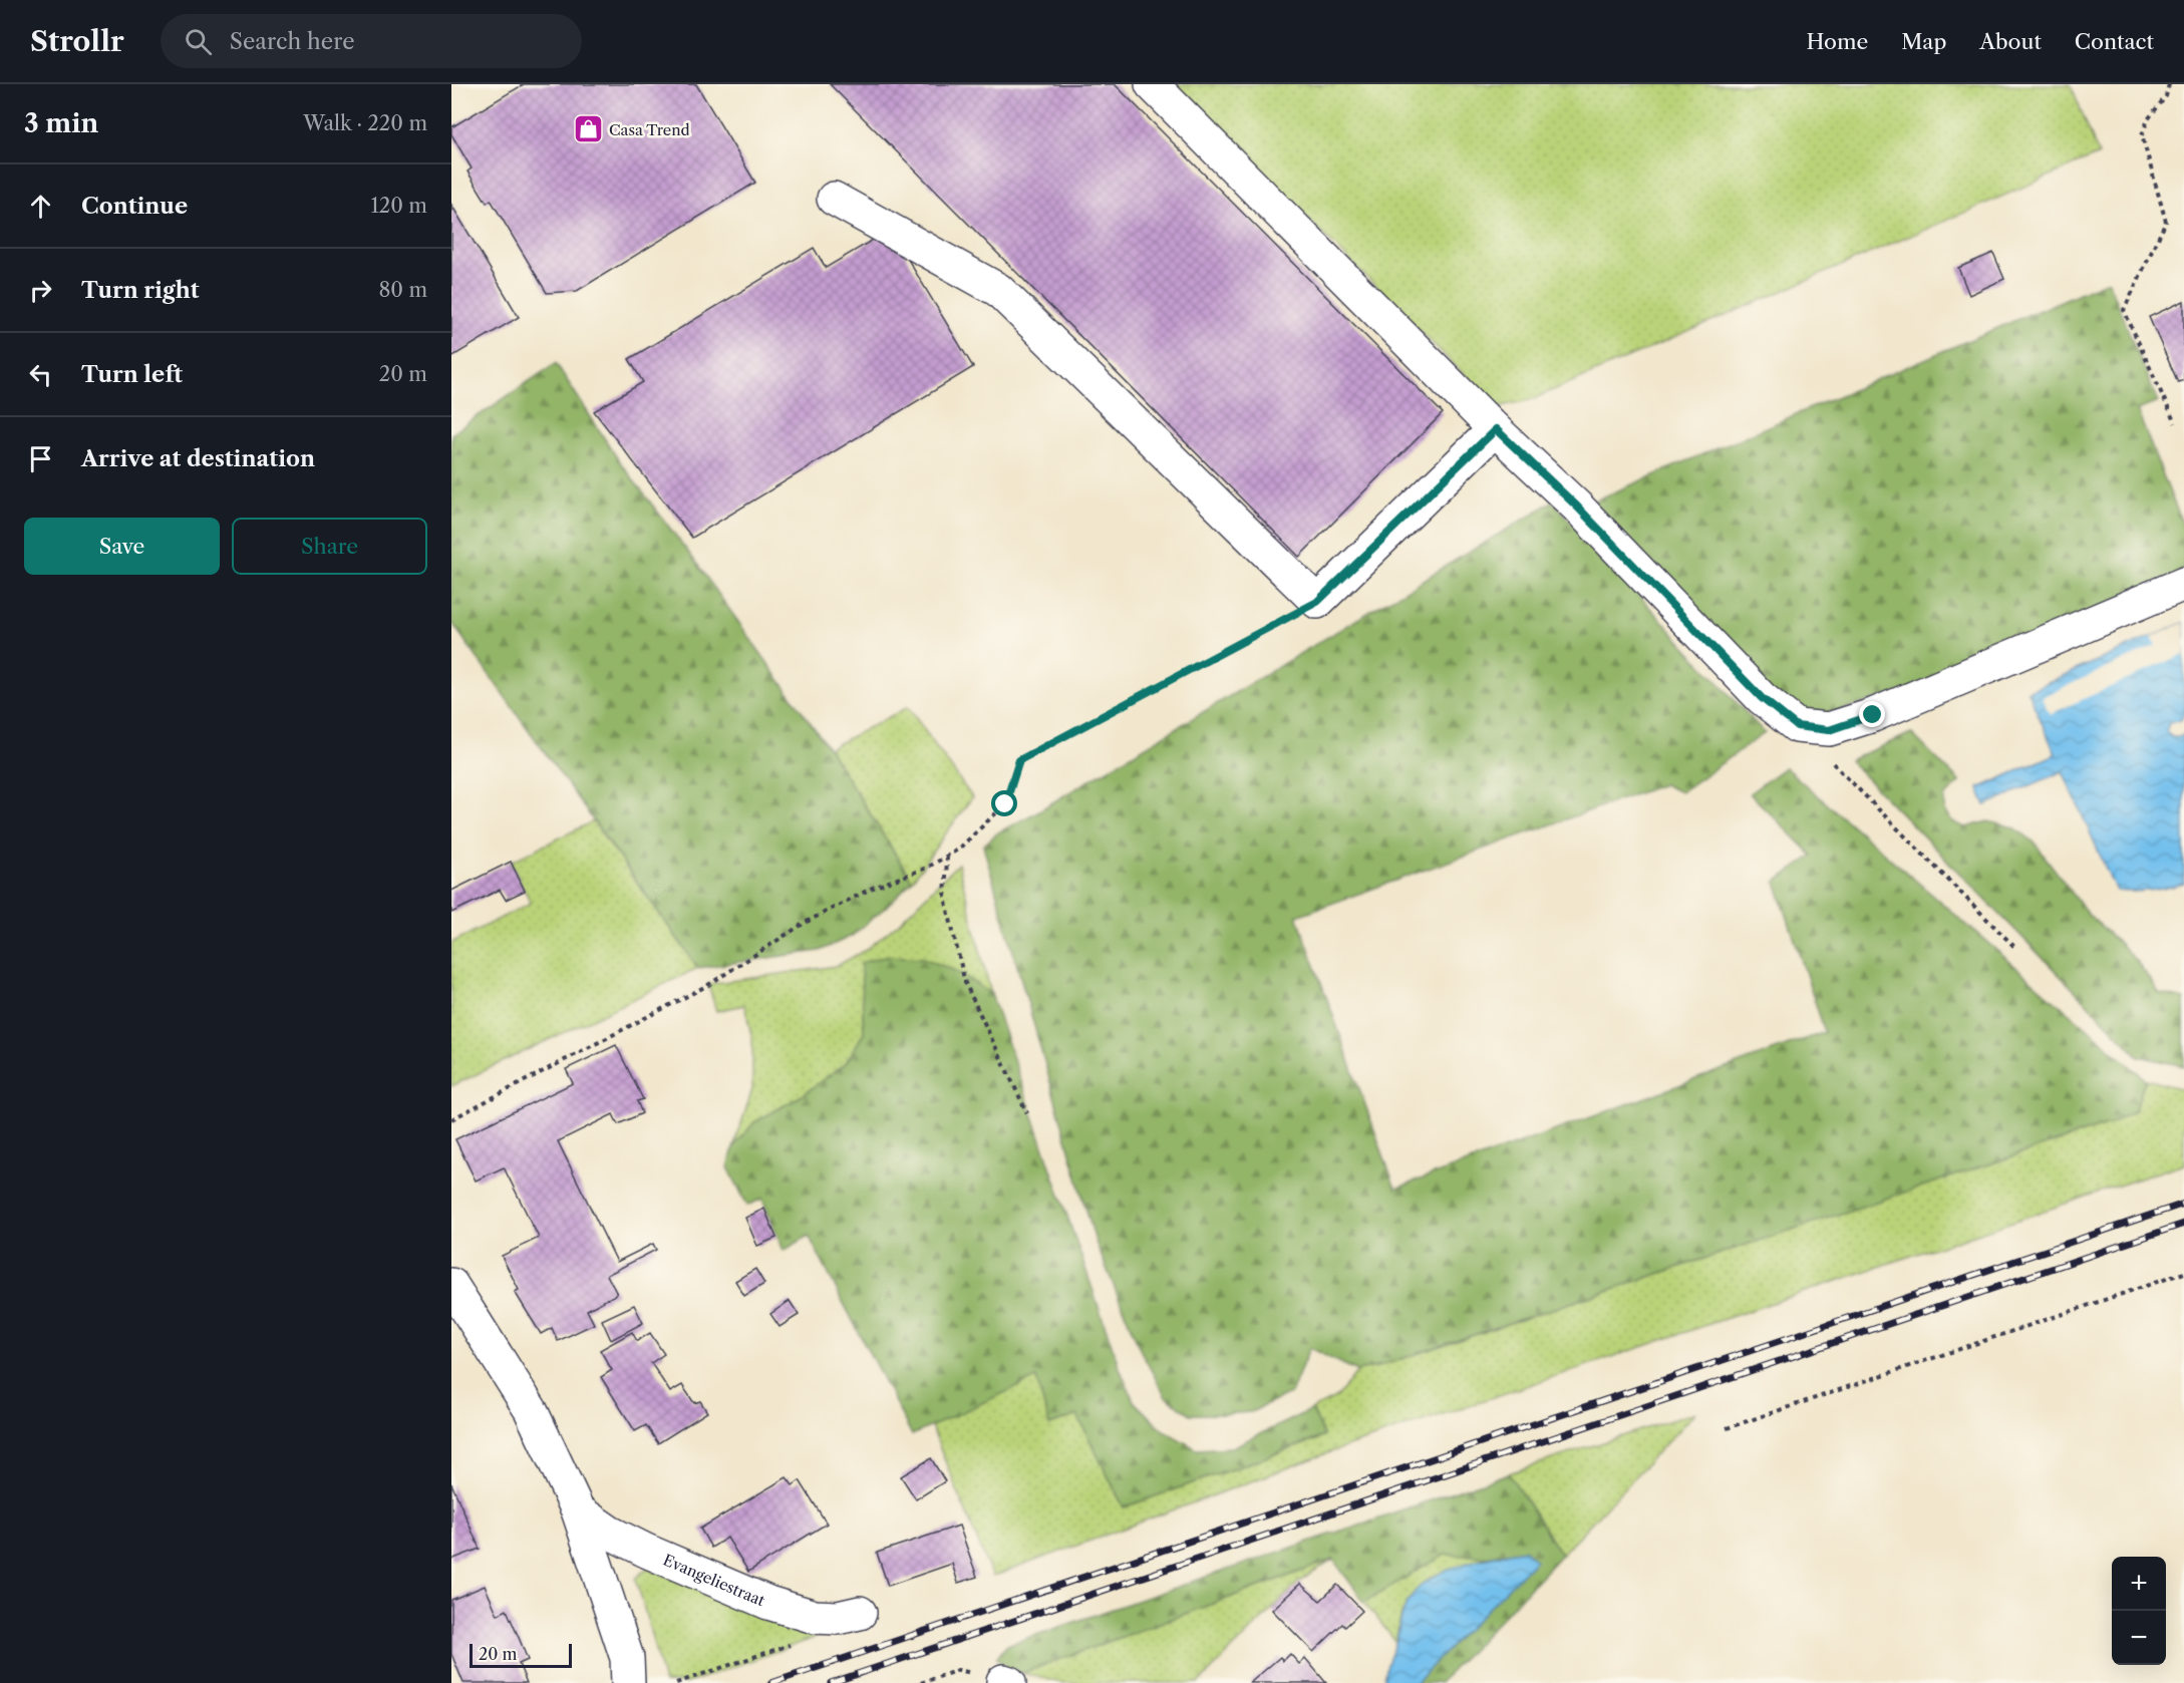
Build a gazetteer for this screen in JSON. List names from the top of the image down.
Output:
{
  "streets": {
    "street": ["Evangeliestraat"]
  },
  "places": {
    "shop": ["Casa Trend"]
  },
  "scale_bar": "20 m",
  "page": {
    "header": "Strollr",
    "search": "Search here",
    "nav": [
      "Home",
      "Map",
      "About",
      "Contact"
    ],
    "heading": ["3 min", "Walk · 220 m"],
    "list": [
      ["Continue", "120 m"],
      ["Turn right", "80 m"],
      ["Turn left", "20 m"],
      "Arrive at destination"
    ],
    "buttons": ["Save", "Share"],
    "map_buttons": ["+", "−"],
    "scale": "20 m"
  }
}
